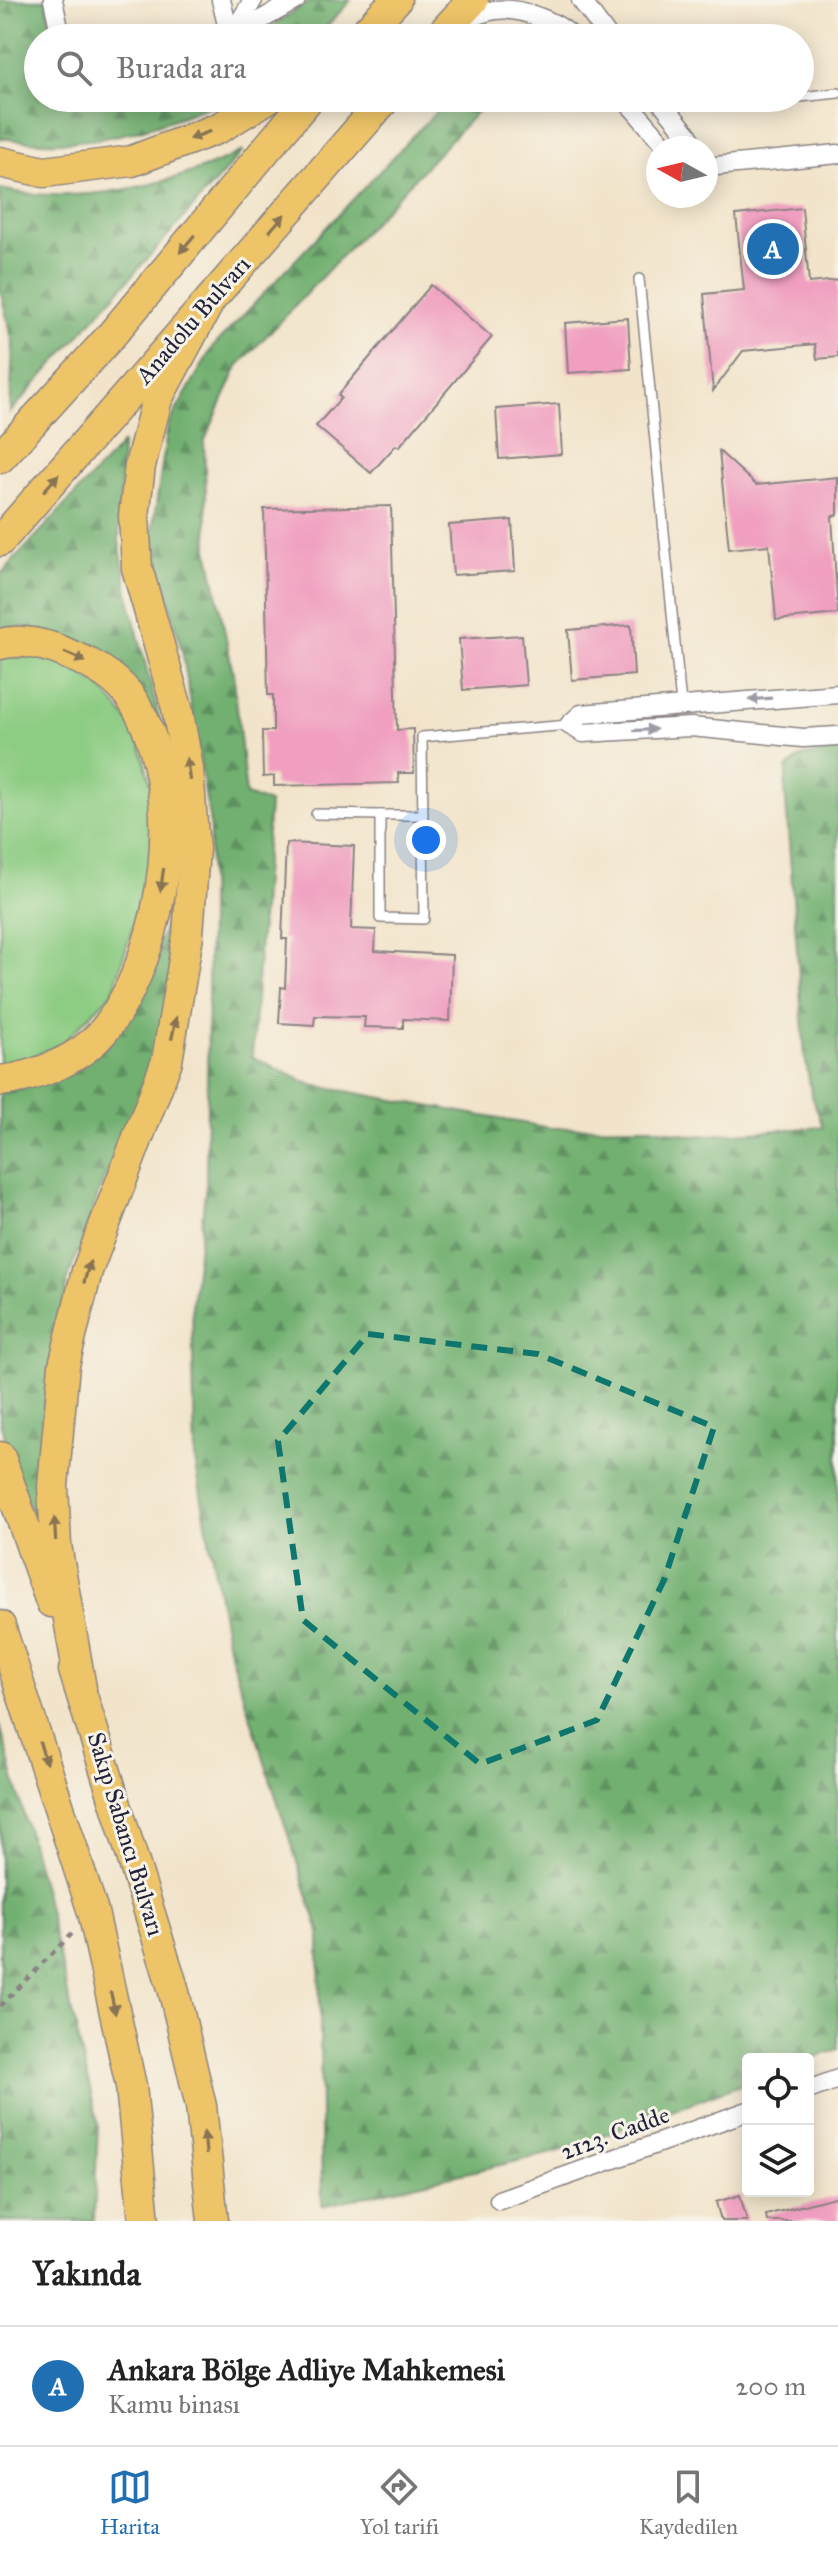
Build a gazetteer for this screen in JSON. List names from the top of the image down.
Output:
{
  "streets": {
    "main road": ["Anadolu Bulvarı", "Sakıp Sabancı Bulvarı"],
    "street": ["2123. Cadde"]
  },
  "north": "left",
  "page": {
    "search": "Burada ara",
    "pins": "A",
    "heading": "Yakında",
    "list": [
      {
        "mark": "A",
        "name": "Ankara Bölge Adliye Mahkemesi",
        "note": "Kamu binası",
        "value": "200 m"
      }
    ],
    "nav": ["Harita", "Yol tarifi", "Kaydedilen"]
  }
}
